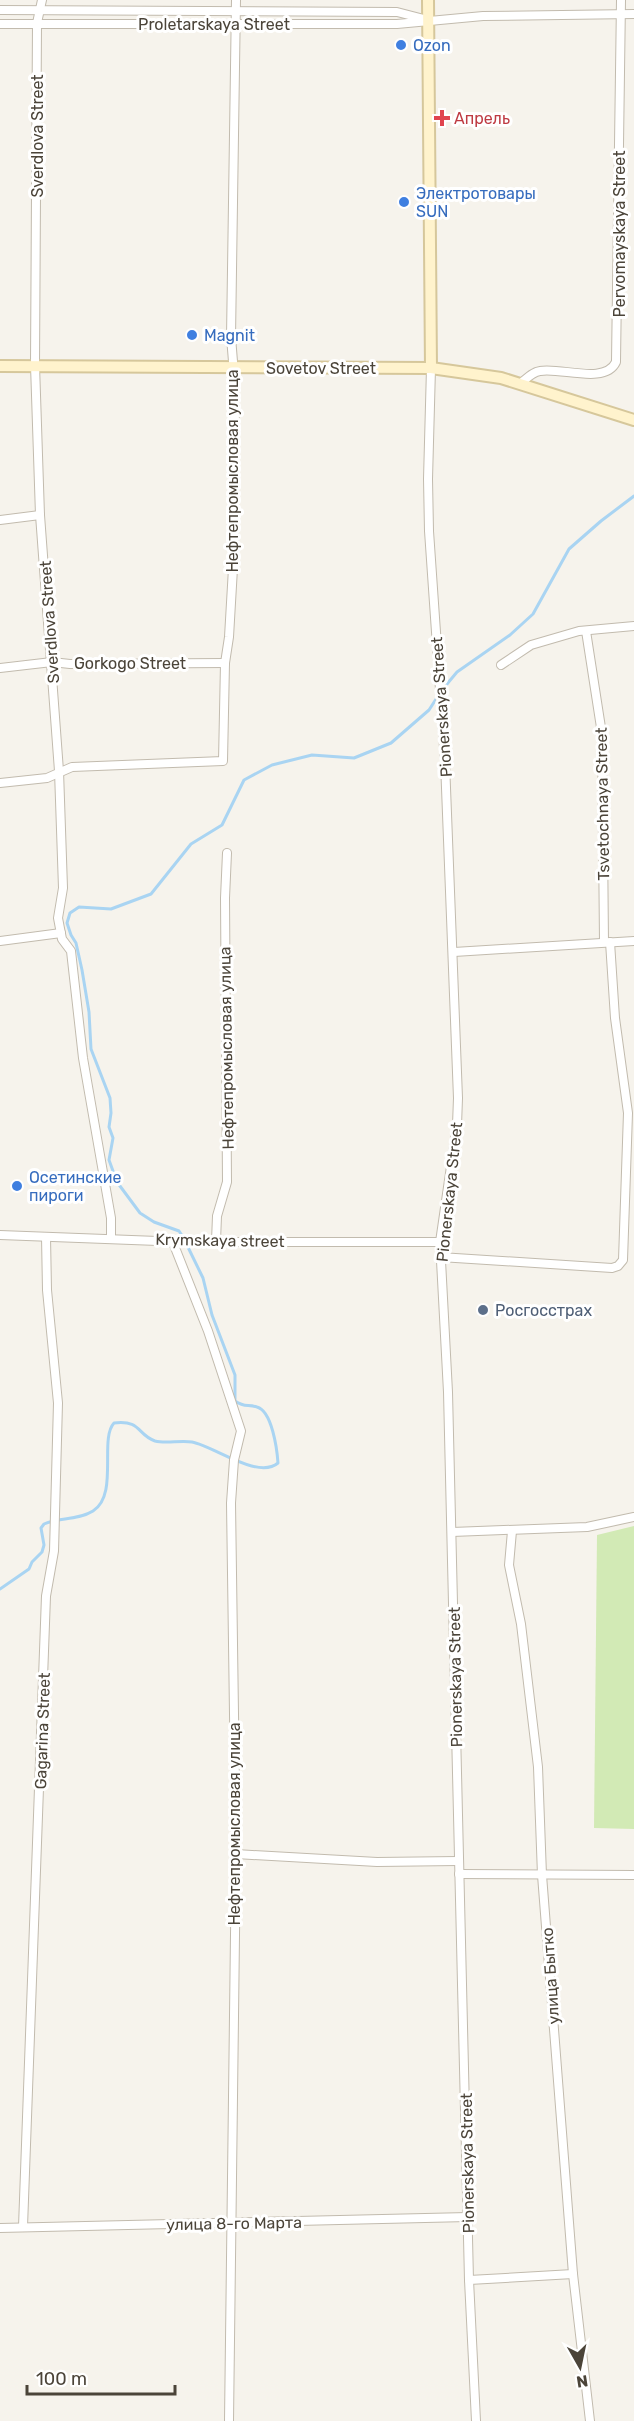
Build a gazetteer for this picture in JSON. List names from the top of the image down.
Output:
{
  "streets": {
    "main road": ["Sovetov Street", "Pionerskaya Street"],
    "street": [
      "Proletarskaya Street",
      "Sverdlova Street",
      "Pervomayskaya Street",
      "Нефтепромысловая улица",
      "Gorkogo Street",
      "Tsvetochnaya Street",
      "Krymskaya street",
      "Gagarina Street",
      "улица Бытко",
      "улица 8-го Марта"
    ]
  },
  "crossings": [
    ["Proletarskaya Street", "Sverdlova Street"],
    ["Proletarskaya Street", "Pervomayskaya Street"],
    ["Proletarskaya Street", "Нефтепромысловая улица"],
    ["Proletarskaya Street", "Pionerskaya Street"],
    ["Sverdlova Street", "Sovetov Street"],
    ["Sverdlova Street", "Нефтепромысловая улица"],
    ["Sverdlova Street", "Gorkogo Street"],
    ["Sverdlova Street", "Krymskaya street"],
    ["Pervomayskaya Street", "Sovetov Street"],
    ["Sovetov Street", "Нефтепромысловая улица"],
    ["Sovetov Street", "Pionerskaya Street"],
    ["Нефтепромысловая улица", "Gorkogo Street"],
    ["Нефтепромысловая улица", "Krymskaya street"],
    ["Нефтепромысловая улица", "улица 8-го Марта"],
    ["Pionerskaya Street", "Tsvetochnaya Street"],
    ["Pionerskaya Street", "Krymskaya street"],
    ["Pionerskaya Street", "улица 8-го Марта"],
    ["Krymskaya street", "Gagarina Street"],
    ["Gagarina Street", "улица 8-го Марта"]
  ],
  "places": {
    "other": [
      "Ozon",
      "Электротовары SUN",
      "Magnit",
      "Осетинские пироги",
      "Росгосстрах"
    ],
    "health": ["Апрель"]
  },
  "scale_bar": "100 m",
  "north": "bottom"
}
